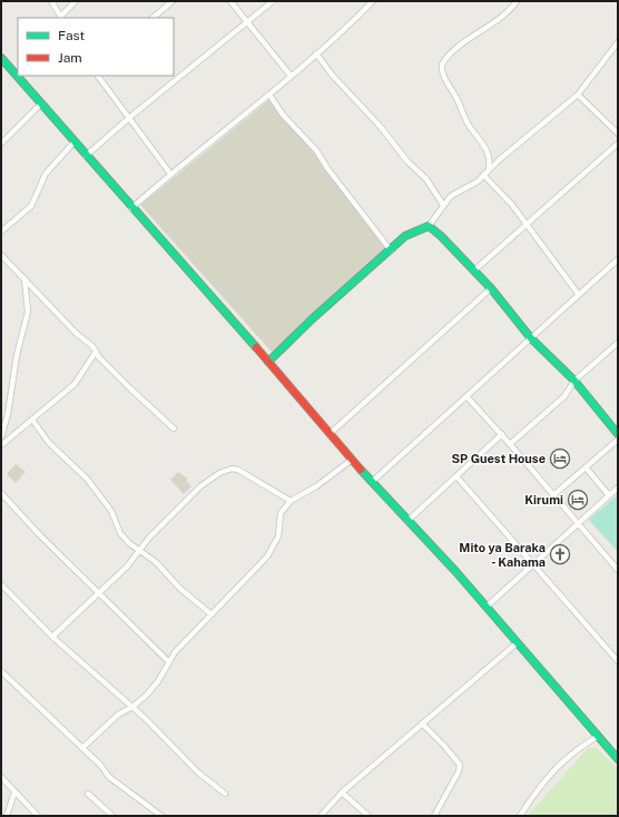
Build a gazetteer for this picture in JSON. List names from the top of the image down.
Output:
{
  "places": {
    "hotel": ["SP Guest House", "Kirumi"],
    "church": ["Mito ya Baraka - Kahama"]
  },
  "legend": ["Fast", "Jam"]
}
